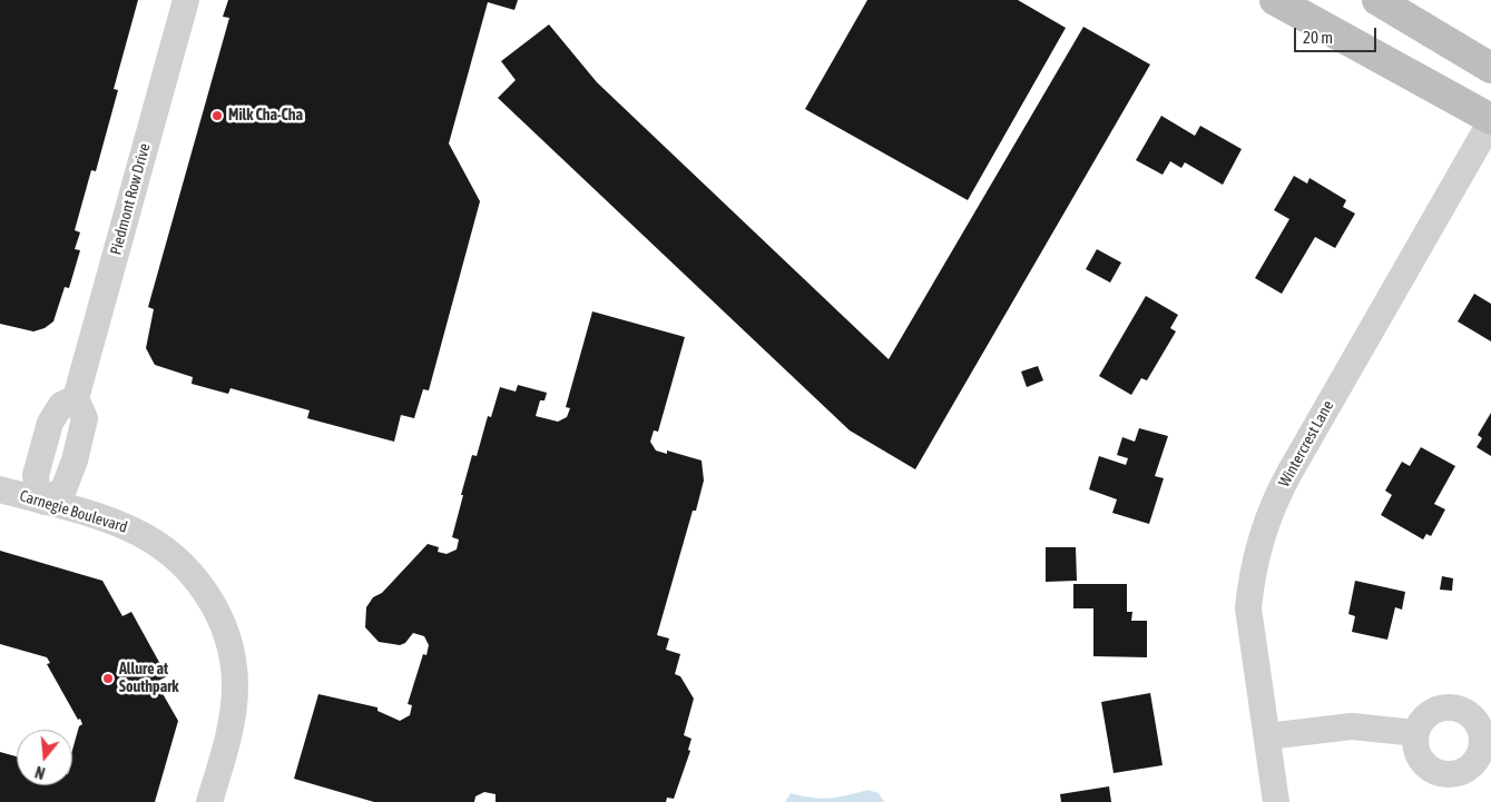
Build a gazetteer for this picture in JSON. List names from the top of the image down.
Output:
{
  "streets": {
    "street": ["Piedmont Row Drive", "Wintercrest Lane", "Carnegie Boulevard"]
  },
  "crossings": [
    ["Piedmont Row Drive", "Carnegie Boulevard"]
  ],
  "places": ["Milk Cha-Cha", "Allure at Southpark"],
  "scale_bar": "20 m",
  "north": "bottom"
}
